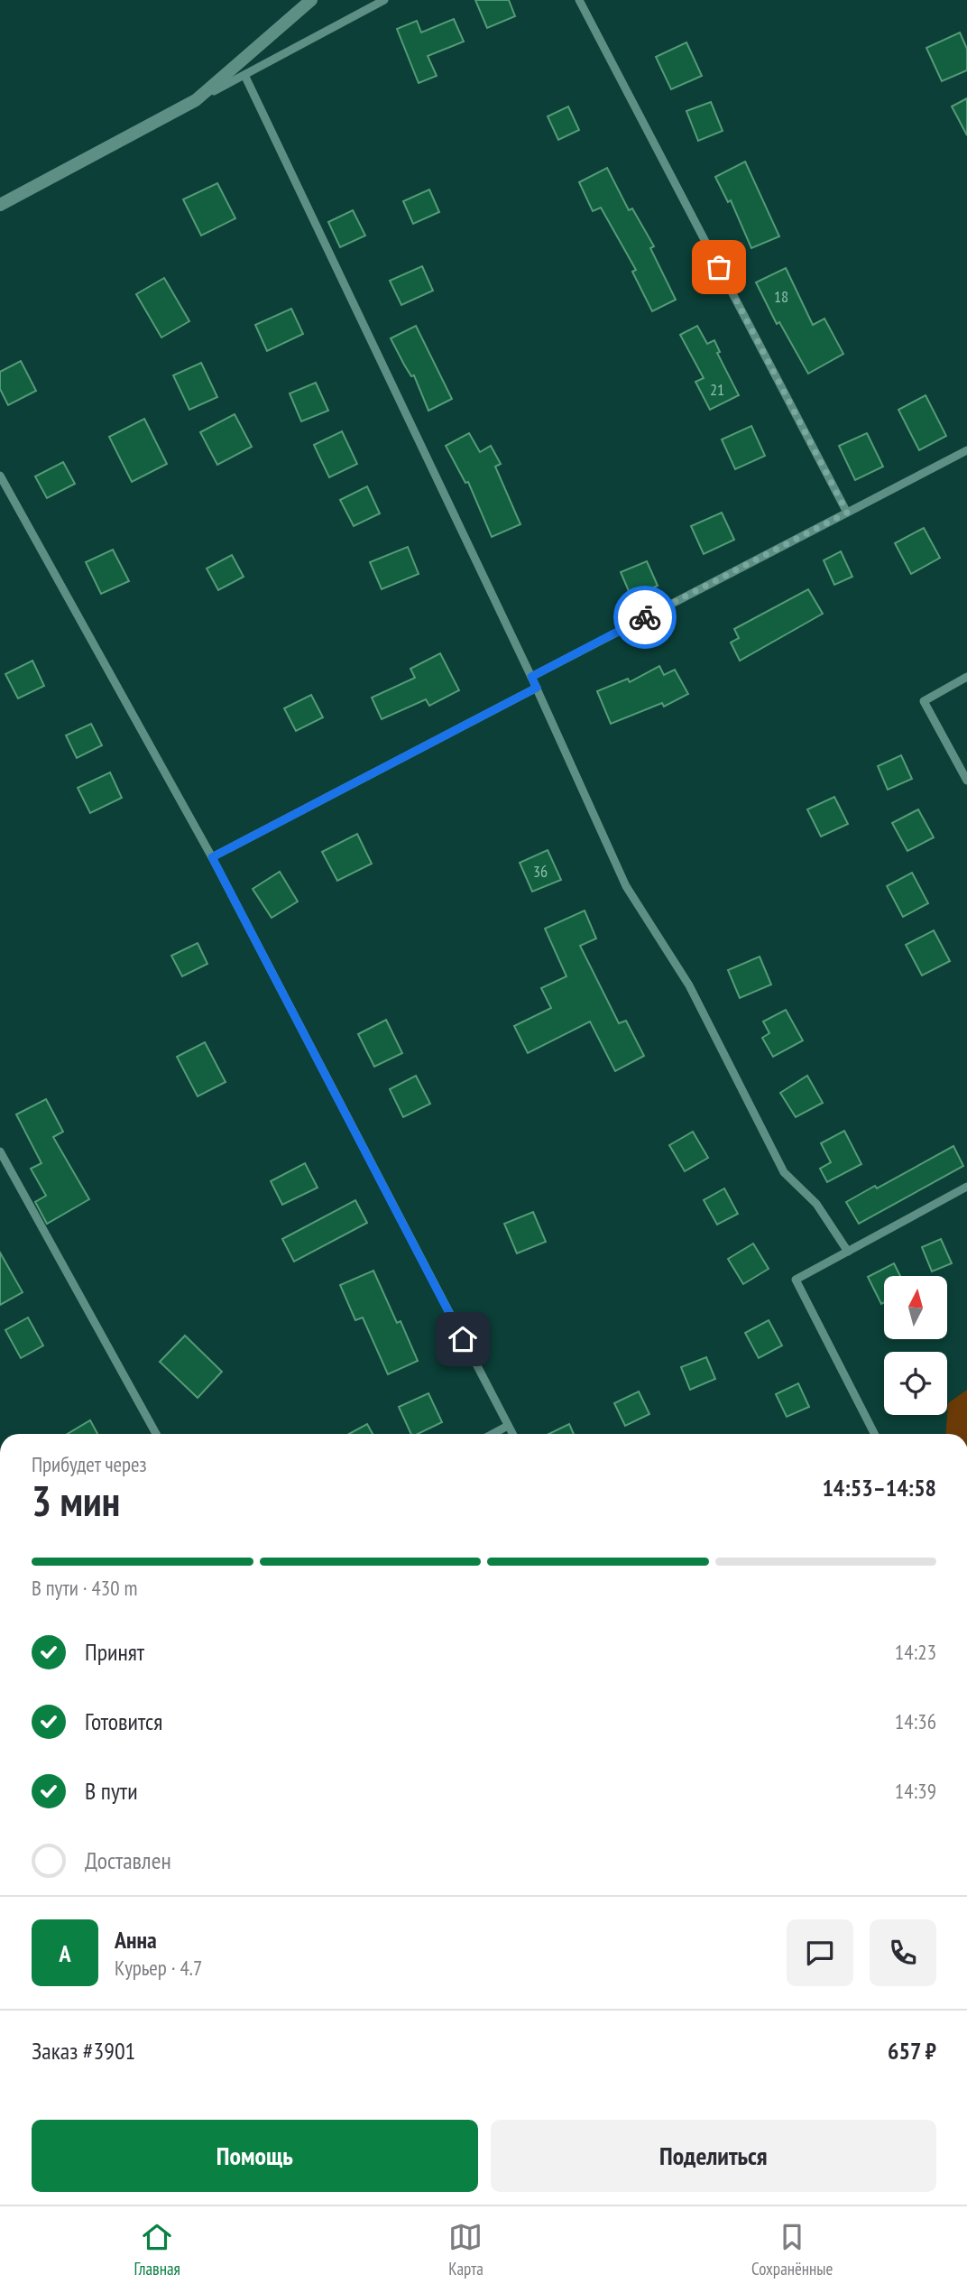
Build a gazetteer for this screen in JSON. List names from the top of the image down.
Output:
{
  "house_numbers": ["18", "21", "36"],
  "north": "top",
  "page": {
    "heading": ["3 мин", "Прибудет через", "14:53–14:58"],
    "panel": [
      "Анна",
      "Курьер · 4.7",
      "Заказ #3901",
      "657 ₽"
    ],
    "bar": "В пути · 430 m",
    "list": [
      ["Принят", "14:23"],
      ["Готовится", "14:36"],
      ["В пути", "14:39"],
      "Доставлен"
    ],
    "round": "А",
    "buttons": ["Помощь", "Поделиться"],
    "tabs": ["Главная", "Карта", "Сохранённые"]
  }
}
